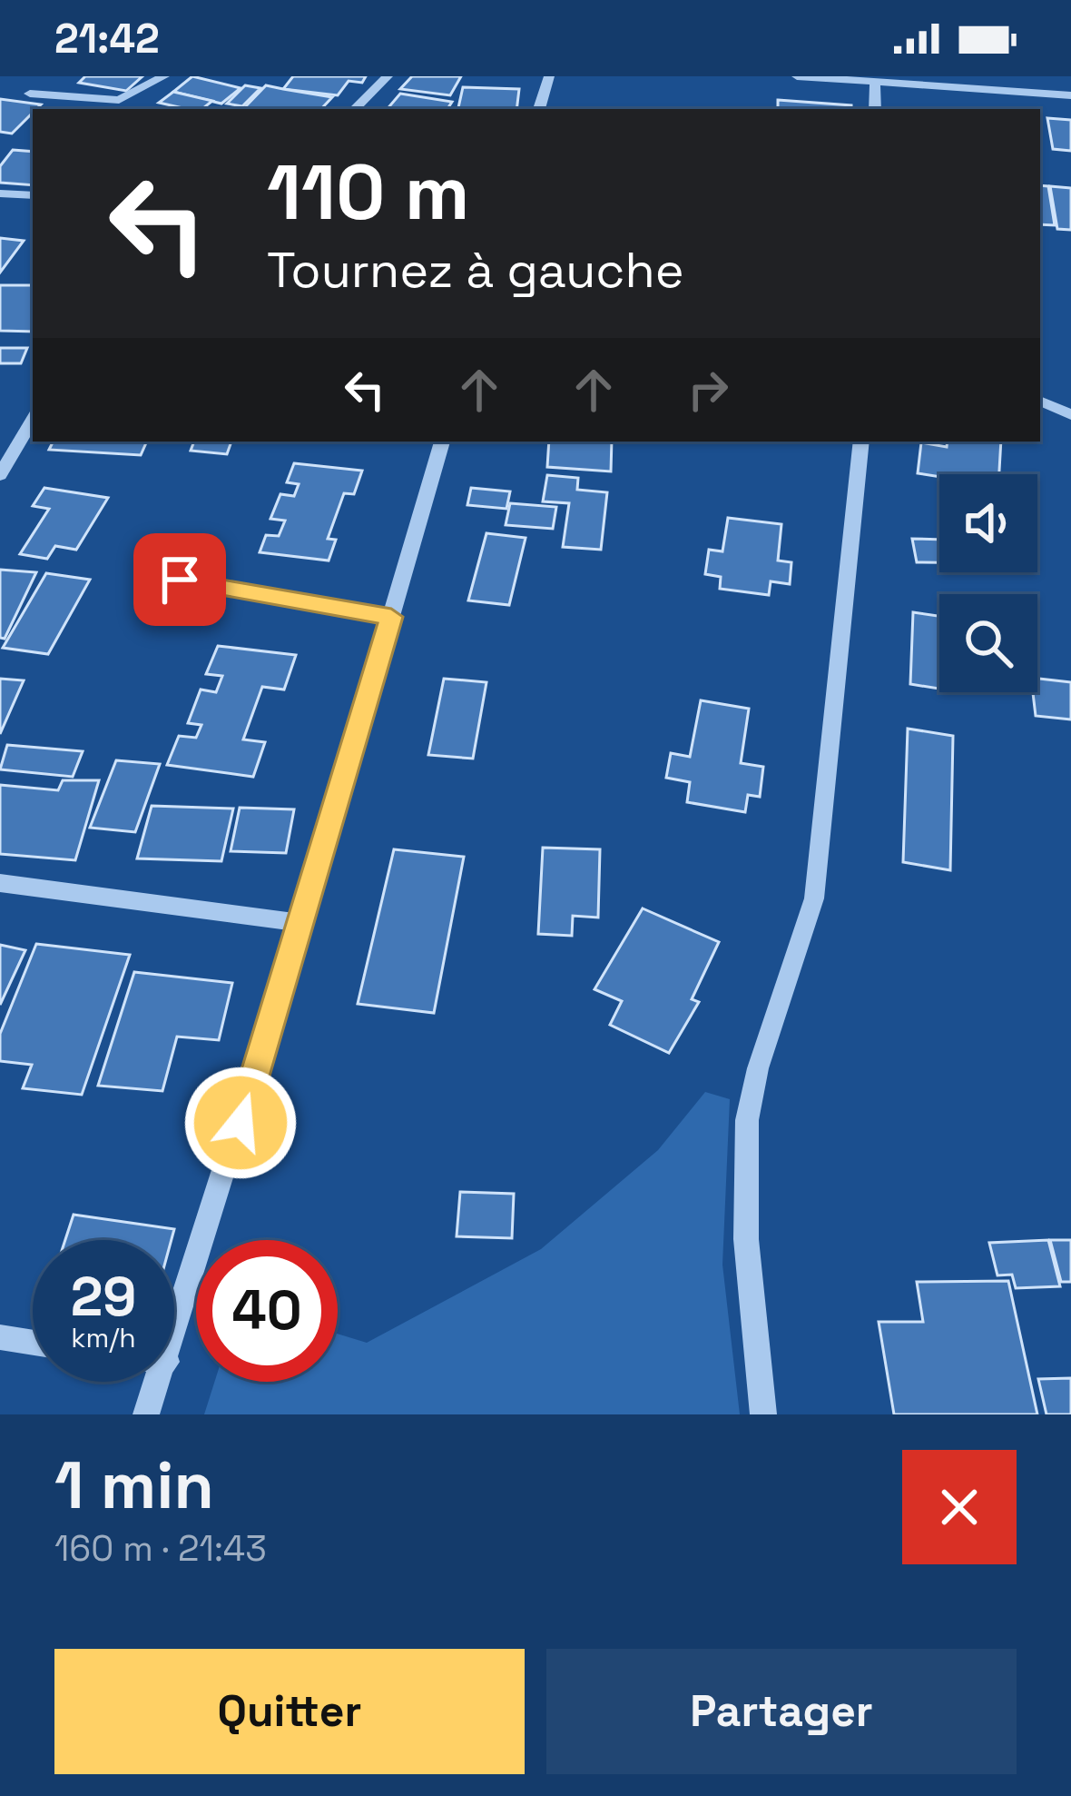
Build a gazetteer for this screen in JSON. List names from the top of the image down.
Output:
{
  "page": {
    "status": "21:42",
    "turn": ["110 m", "Tournez à gauche"],
    "speed": "29 km/h",
    "limit": "40",
    "heading": ["1 min", "160 m · 21:43"],
    "buttons": ["Quitter", "Partager"]
  }
}
